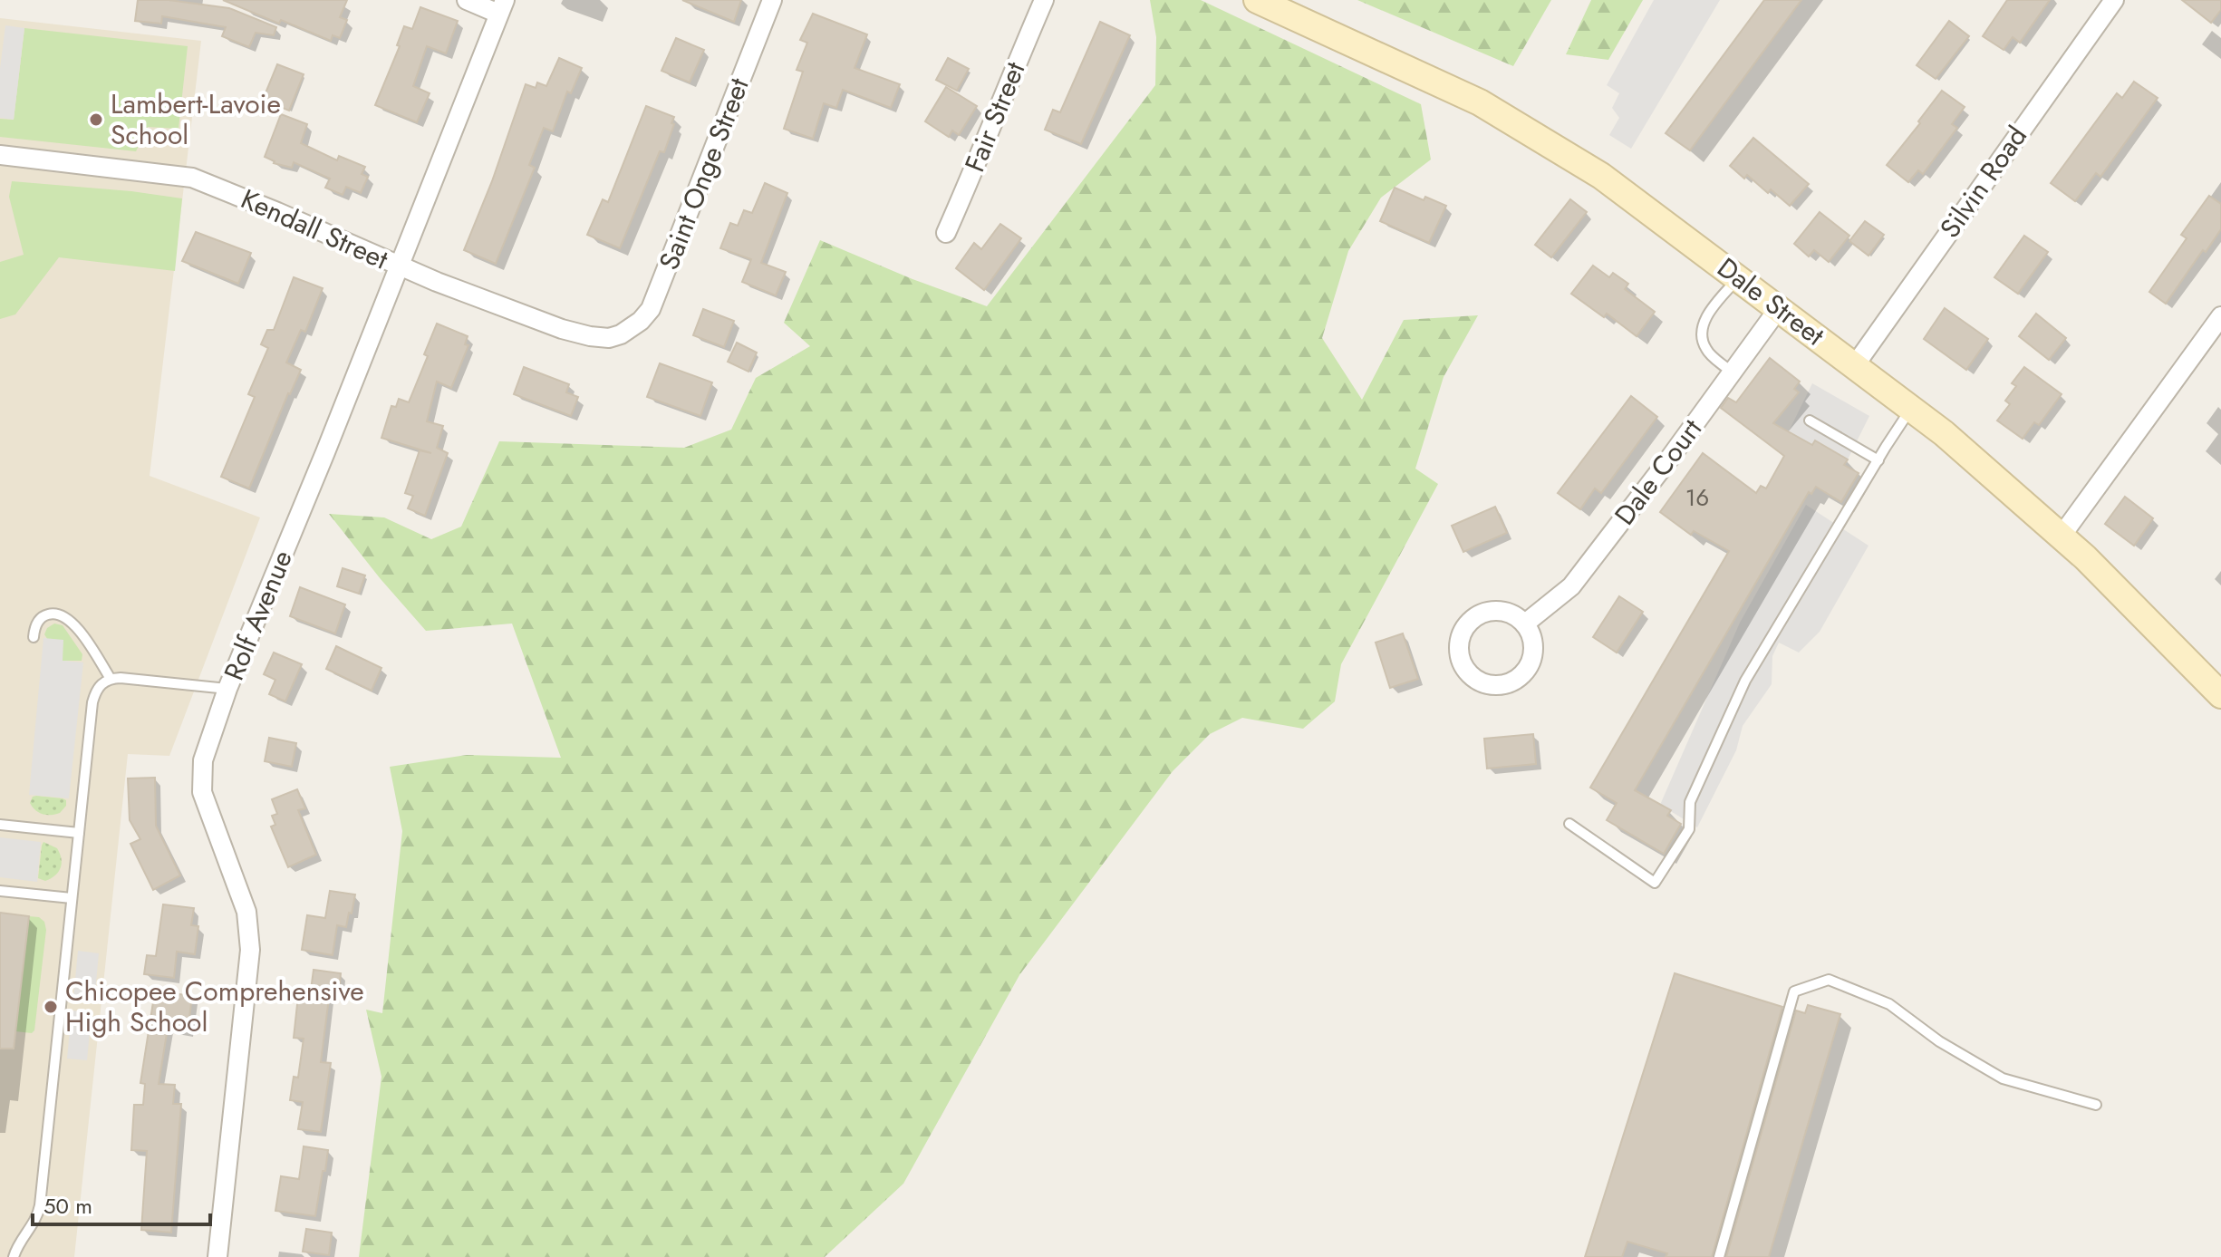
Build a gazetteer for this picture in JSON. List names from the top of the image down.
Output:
{
  "streets": {
    "street": [
      "Fair Street",
      "Saint Onge Street",
      "Silvin Road",
      "Kendall Street",
      "Dale Street",
      "Dale Court",
      "Rolf Avenue"
    ]
  },
  "crossings": [
    ["Saint Onge Street", "Kendall Street"],
    ["Silvin Road", "Dale Street"],
    ["Kendall Street", "Rolf Avenue"],
    ["Dale Street", "Dale Court"]
  ],
  "places": ["Lambert-Lavoie School", "Chicopee Comprehensive High School"],
  "house_numbers": ["16"],
  "scale_bar": "50 m"
}
